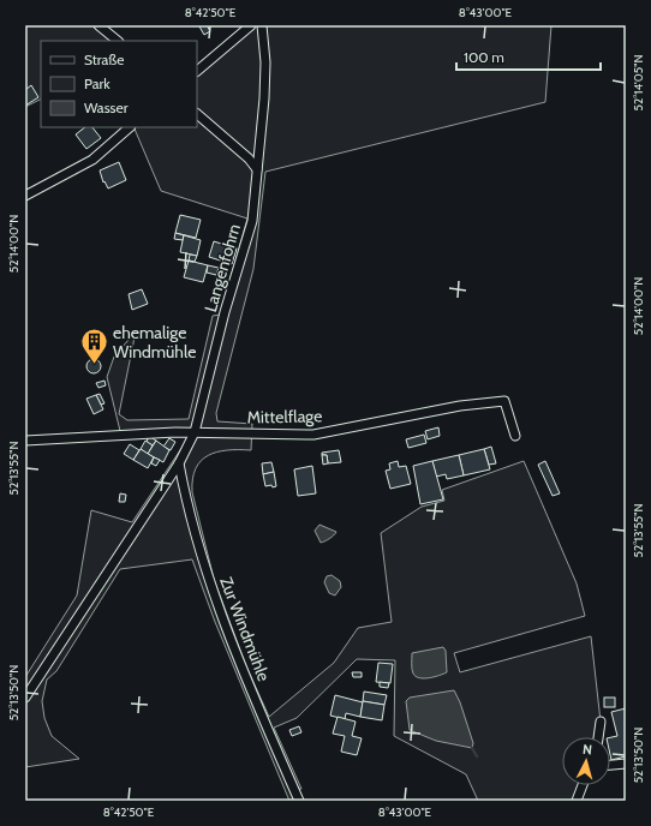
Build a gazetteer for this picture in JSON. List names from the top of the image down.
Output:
{
  "streets": {
    "street": ["Langenfohrn", "Mittelflage", "Zur Windmühle"]
  },
  "crossings": [
    ["Langenfohrn", "Mittelflage"],
    ["Langenfohrn", "Zur Windmühle"]
  ],
  "places": {
    "building": ["ehemalige Windmühle"]
  },
  "legend": ["Straße", "Park", "Wasser"],
  "scale_bar": "100 m",
  "north": "top",
  "coordinates": [
    "8°42'50\"E",
    "8°43'00\"E",
    "52°14'05\"N",
    "52°14'00\"N",
    "52°13'55\"N",
    "52°13'50\"N"
  ]
}
